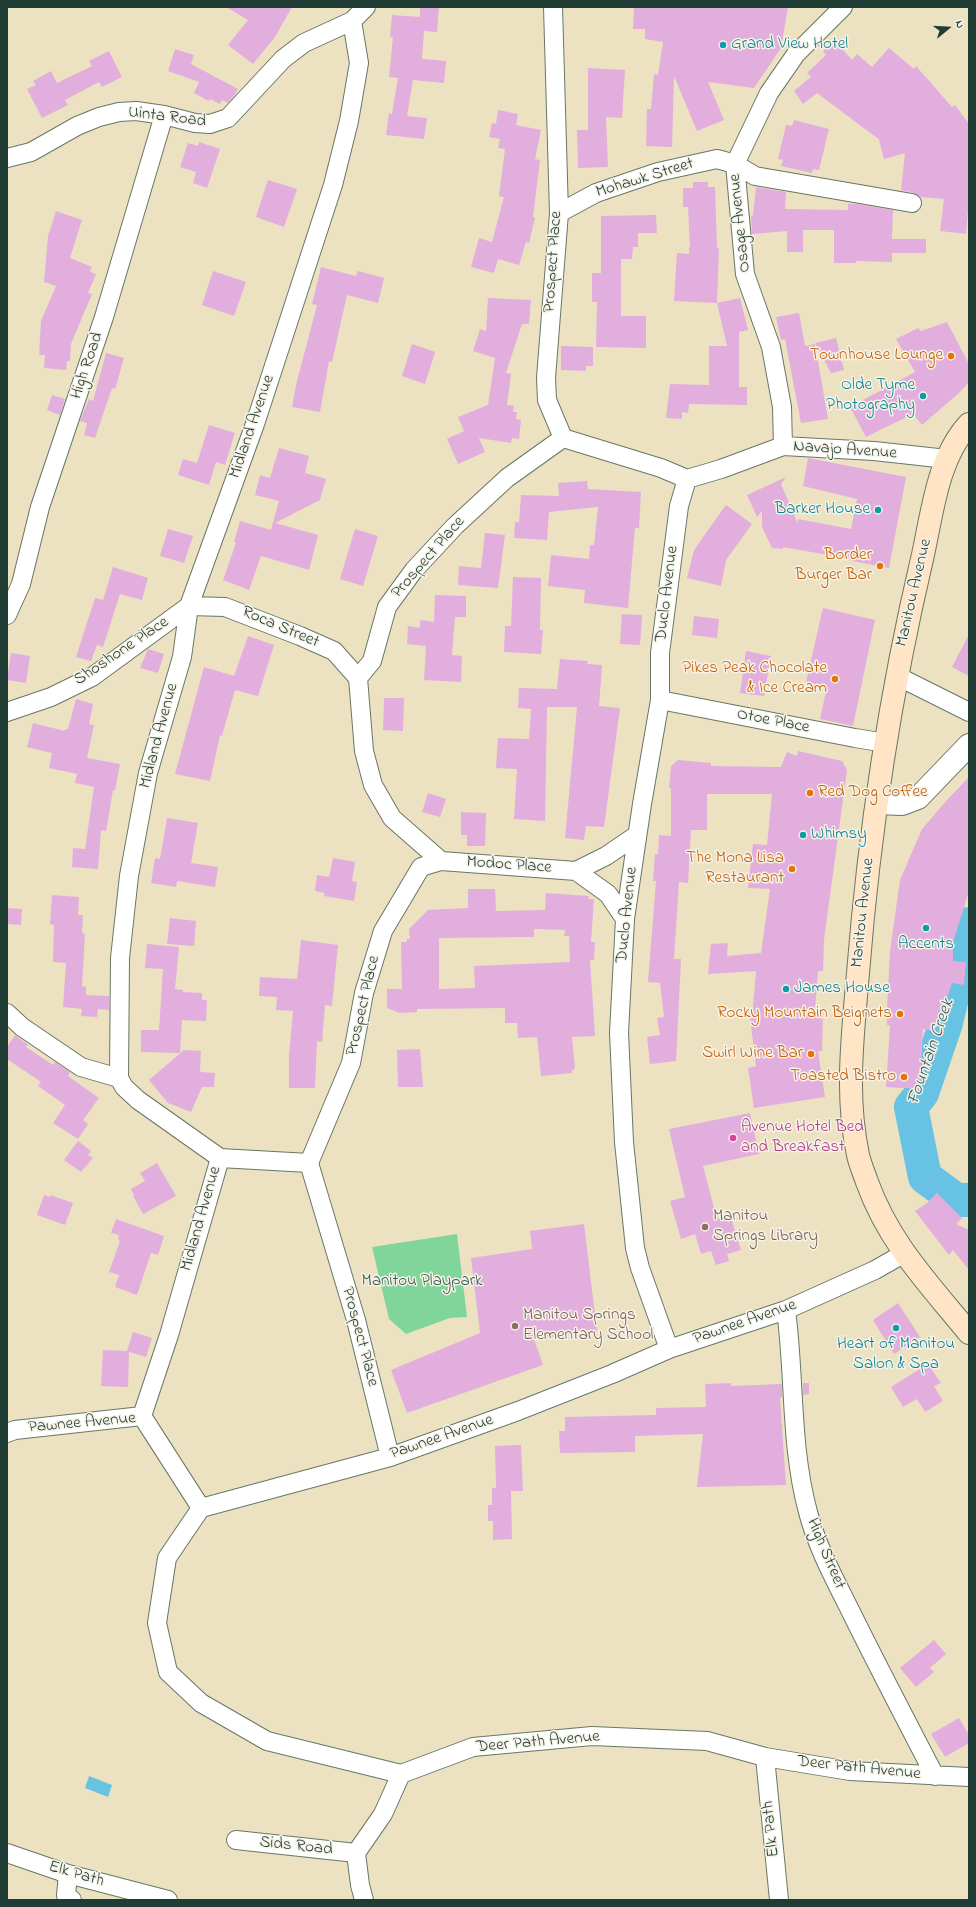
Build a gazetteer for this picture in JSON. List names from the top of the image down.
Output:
{
  "streets": {
    "main road": ["Manitou Avenue"],
    "street": [
      "Uinta Road",
      "Mohawk Street",
      "Osage Avenue",
      "Prospect Place",
      "High Road",
      "Midland Avenue",
      "Navajo Avenue",
      "Duclo Avenue",
      "Roca Street",
      "Shoshone Place",
      "Otoe Place",
      "Modoc Place",
      "Pawnee Avenue",
      "High Street",
      "Deer Path Avenue",
      "Elk Path",
      "Sids Road"
    ]
  },
  "crossings": [
    ["Uinta Road", "High Road"],
    ["Uinta Road", "Midland Avenue"],
    ["Mohawk Street", "Osage Avenue"],
    ["Mohawk Street", "Prospect Place"],
    ["Osage Avenue", "Navajo Avenue"],
    ["Prospect Place", "Roca Street"],
    ["Prospect Place", "Modoc Place"],
    ["Prospect Place", "Pawnee Avenue"],
    ["Midland Avenue", "Roca Street"],
    ["Midland Avenue", "Shoshone Place"],
    ["Midland Avenue", "Pawnee Avenue"],
    ["Navajo Avenue", "Manitou Avenue"],
    ["Navajo Avenue", "Duclo Avenue"],
    ["Manitou Avenue", "Otoe Place"],
    ["Manitou Avenue", "Pawnee Avenue"],
    ["Duclo Avenue", "Otoe Place"],
    ["Duclo Avenue", "Modoc Place"],
    ["Duclo Avenue", "Pawnee Avenue"],
    ["Roca Street", "Shoshone Place"],
    ["Pawnee Avenue", "High Street"],
    ["High Street", "Deer Path Avenue"],
    ["Deer Path Avenue", "Elk Path"]
  ],
  "water": ["Fountain Creek"],
  "parks": ["Manitou Playpark"],
  "places": [
    "Grand View Hotel",
    "Townhouse Lounge",
    "Olde Tyme Photography",
    "Barker House",
    "Border Burger Bar",
    "Pikes Peak Chocolate & Ice Cream",
    "Red Dog Coffee",
    "Whimsy",
    "The Mona Lisa Restaurant",
    "Accents",
    "James House",
    "Rocky Mountain Beignets",
    "Swirl Wine Bar",
    "Toasted Bistro",
    "Avenue Hotel Bed and Breakfast",
    "Manitou Springs Library",
    "Manitou Springs Elementary School",
    "Heart of Manitou Salon & Spa"
  ],
  "north": "right"
}
